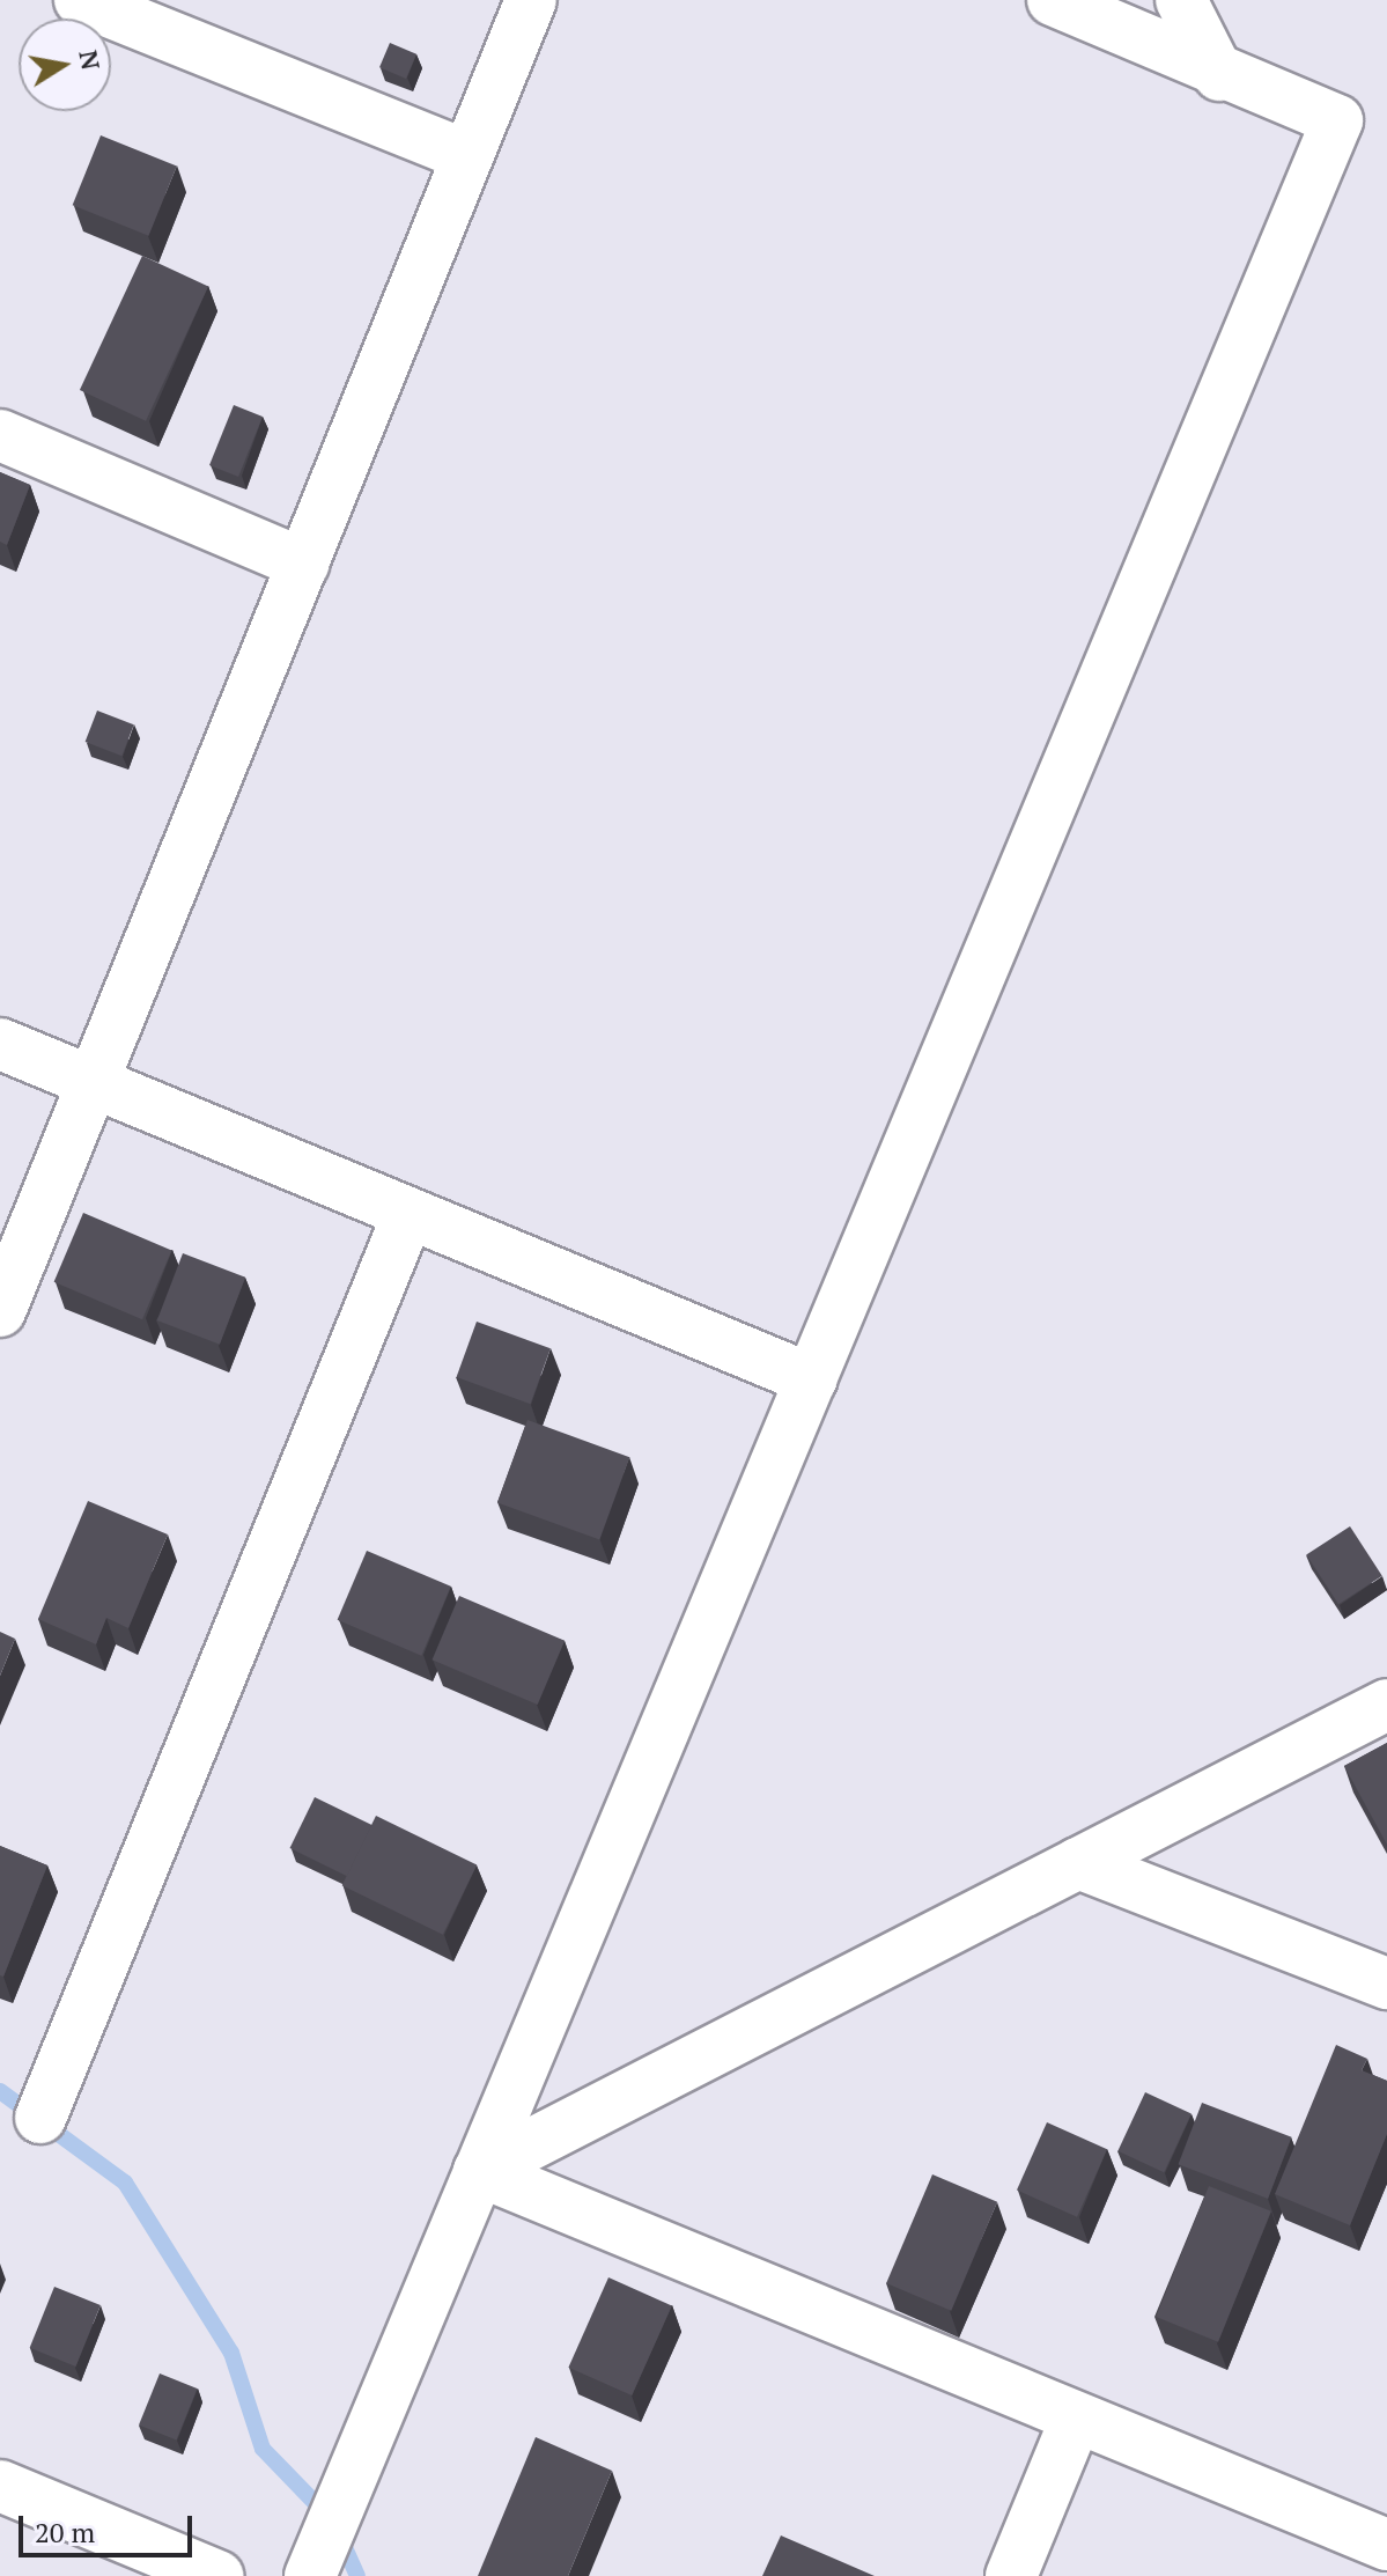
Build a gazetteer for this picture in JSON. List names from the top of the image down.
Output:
{
  "scale_bar": "20 m",
  "north": "right"
}
